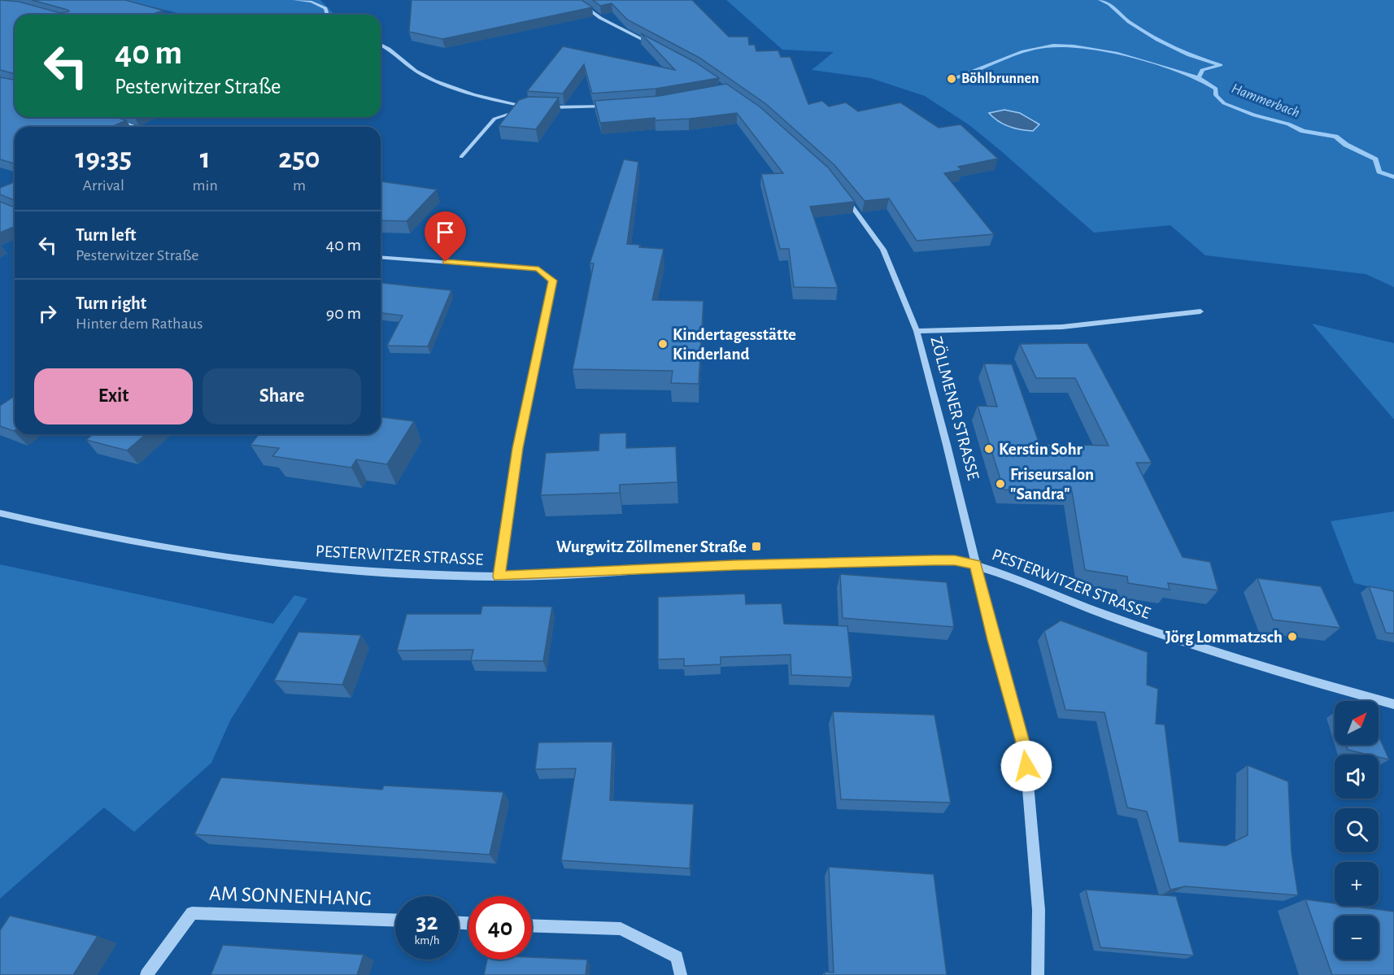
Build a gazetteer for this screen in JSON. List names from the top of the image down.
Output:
{
  "streets": {
    "street": ["ZÖLLMENER STRASSE", "PESTERWITZER STRASSE", "AM SONNENHANG"]
  },
  "crossings": [
    ["ZÖLLMENER STRASSE", "PESTERWITZER STRASSE"]
  ],
  "water": ["Hammerbach"],
  "places": {
    "other": [
      "Böhlbrunnen",
      "Kindertagesstätte Kinderland",
      "Kerstin Sohr",
      "Friseursalon \"Sandra\"",
      "Jörg Lommatzsch"
    ],
    "transit": ["Wurgwitz Zöllmener Straße"]
  },
  "north": "top right",
  "page": {
    "turn": ["40 m", "Pesterwitzer Straße"],
    "eta": [
      "19:35",
      "Arrival",
      "1",
      "min",
      "250",
      "m"
    ],
    "list": [
      {
        "name": "Turn left",
        "note": "Pesterwitzer Straße",
        "value": "40 m"
      },
      {
        "name": "Turn right",
        "note": "Hinter dem Rathaus",
        "value": "90 m"
      }
    ],
    "buttons": ["Exit", "Share"],
    "map_buttons": ["+", "−"],
    "speed": "32 km/h",
    "limit": "40"
  }
}
